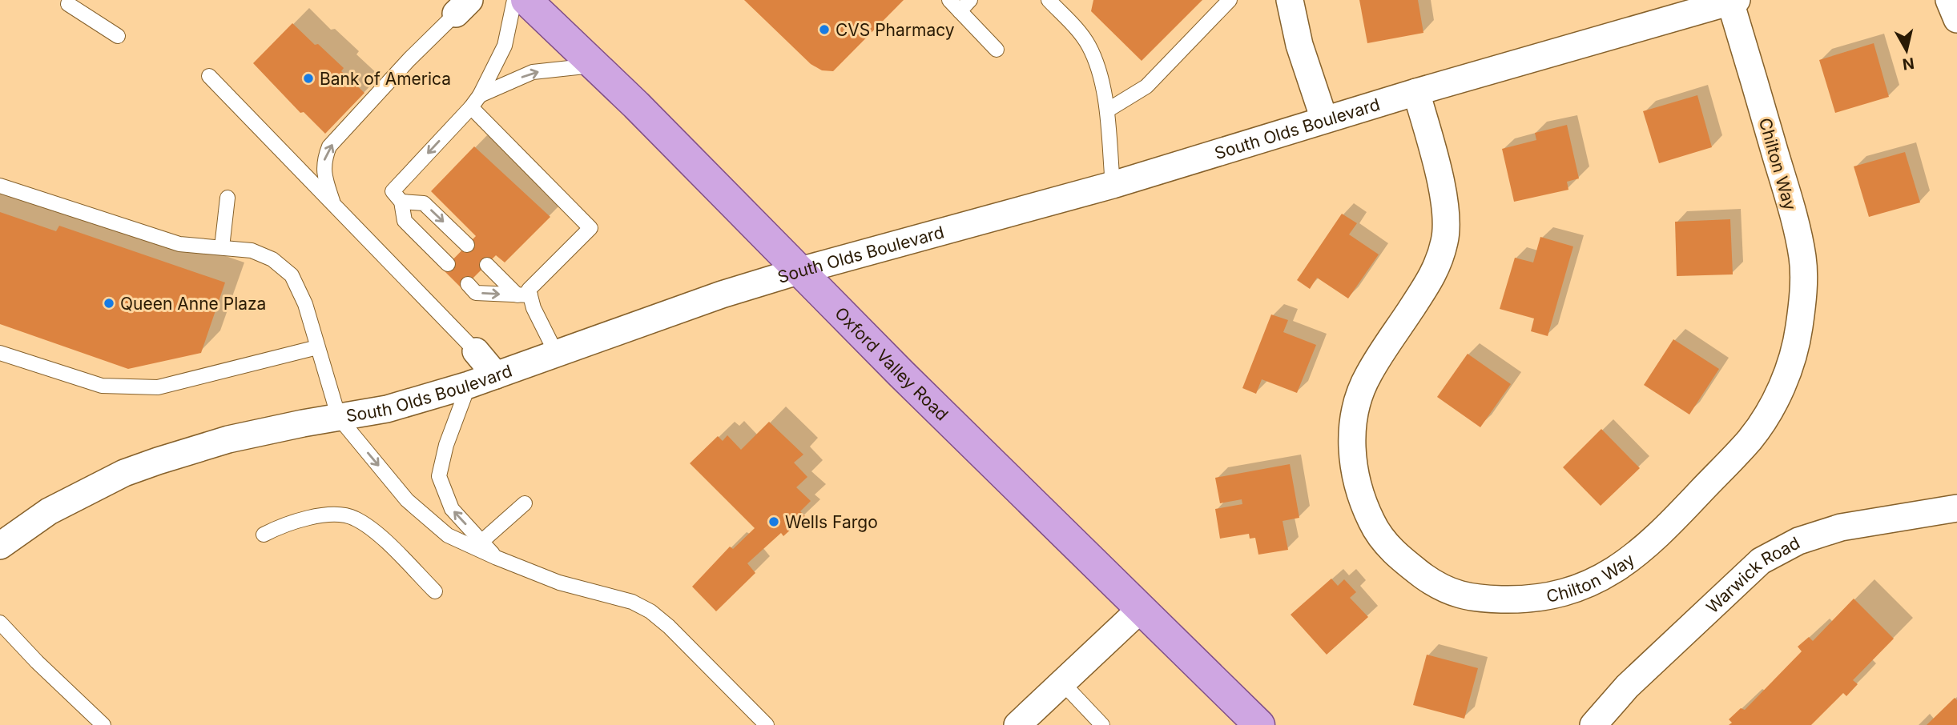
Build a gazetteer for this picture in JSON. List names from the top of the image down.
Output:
{
  "streets": {
    "main road": ["Oxford Valley Road"],
    "street": ["South Olds Boulevard", "Chilton Way", "Warwick Road"]
  },
  "crossings": [
    ["South Olds Boulevard", "Chilton Way"],
    ["South Olds Boulevard", "Oxford Valley Road"]
  ],
  "places": [
    "CVS Pharmacy",
    "Bank of America",
    "Queen Anne Plaza",
    "Wells Fargo"
  ],
  "north": "bottom"
}
